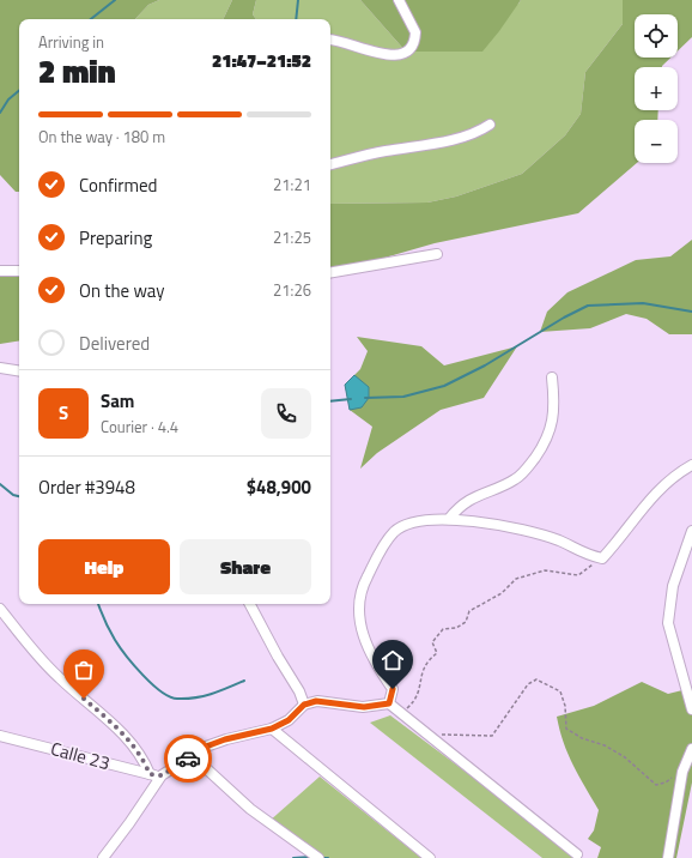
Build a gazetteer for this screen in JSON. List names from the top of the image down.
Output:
{
  "streets": {
    "street": ["Calle 23"]
  },
  "page": {
    "map_buttons": ["+", "−"],
    "heading": ["2 min", "Arriving in", "21:47–21:52"],
    "panel": [
      "Sam",
      "Courier · 4.4",
      "Order #3948",
      "$48,900"
    ],
    "bar": "On the way · 180 m",
    "list": [
      ["Confirmed", "21:21"],
      ["Preparing", "21:25"],
      ["On the way", "21:26"],
      "Delivered"
    ],
    "round": "S",
    "buttons": ["Help", "Share"]
  }
}
